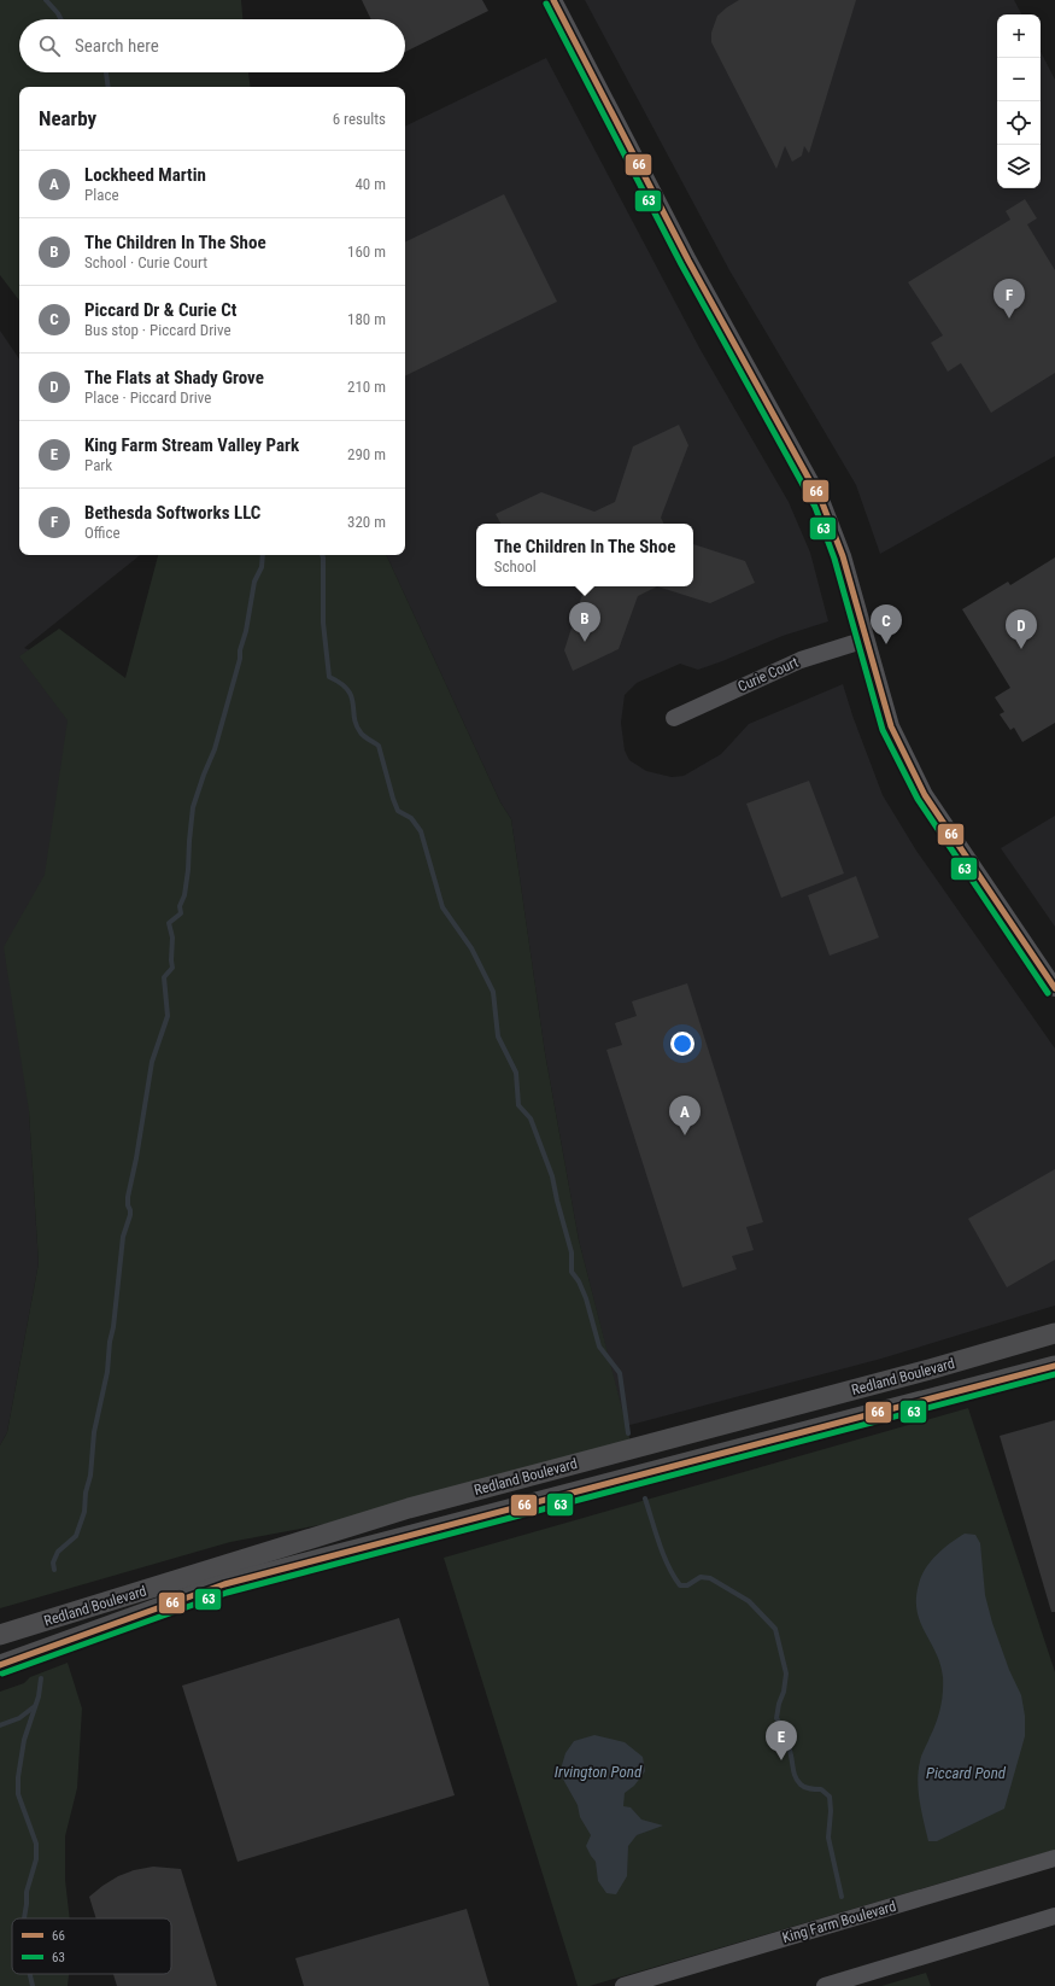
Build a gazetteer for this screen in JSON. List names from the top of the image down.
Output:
{
  "streets": {
    "main road": ["Redland Boulevard"],
    "street": ["Curie Court", "King Farm Boulevard"]
  },
  "water": ["Irvington Pond", "Piccard Pond"],
  "lines": ["transit line 66", "transit line 63"],
  "legend": ["66", "63"],
  "page": {
    "map_buttons": ["+", "−"],
    "search": "Search here",
    "heading": ["Nearby", "6 results"],
    "list": [
      {
        "mark": "A",
        "name": "Lockheed Martin",
        "note": "Place",
        "value": "40 m"
      },
      {
        "mark": "B",
        "name": "The Children In The Shoe",
        "note": "School · Curie Court",
        "value": "160 m"
      },
      {
        "mark": "C",
        "name": "Piccard Dr & Curie Ct",
        "note": "Bus stop · Piccard Drive",
        "value": "180 m"
      },
      {
        "mark": "D",
        "name": "The Flats at Shady Grove",
        "note": "Place · Piccard Drive",
        "value": "210 m"
      },
      {
        "mark": "E",
        "name": "King Farm Stream Valley Park",
        "note": "Park",
        "value": "290 m"
      },
      {
        "mark": "F",
        "name": "Bethesda Softworks LLC",
        "note": "Office",
        "value": "320 m"
      }
    ],
    "pins": [
      "F",
      "B",
      "C",
      "D",
      "A",
      "E"
    ],
    "popup": ["The Children In The Shoe", "School"]
  }
}
